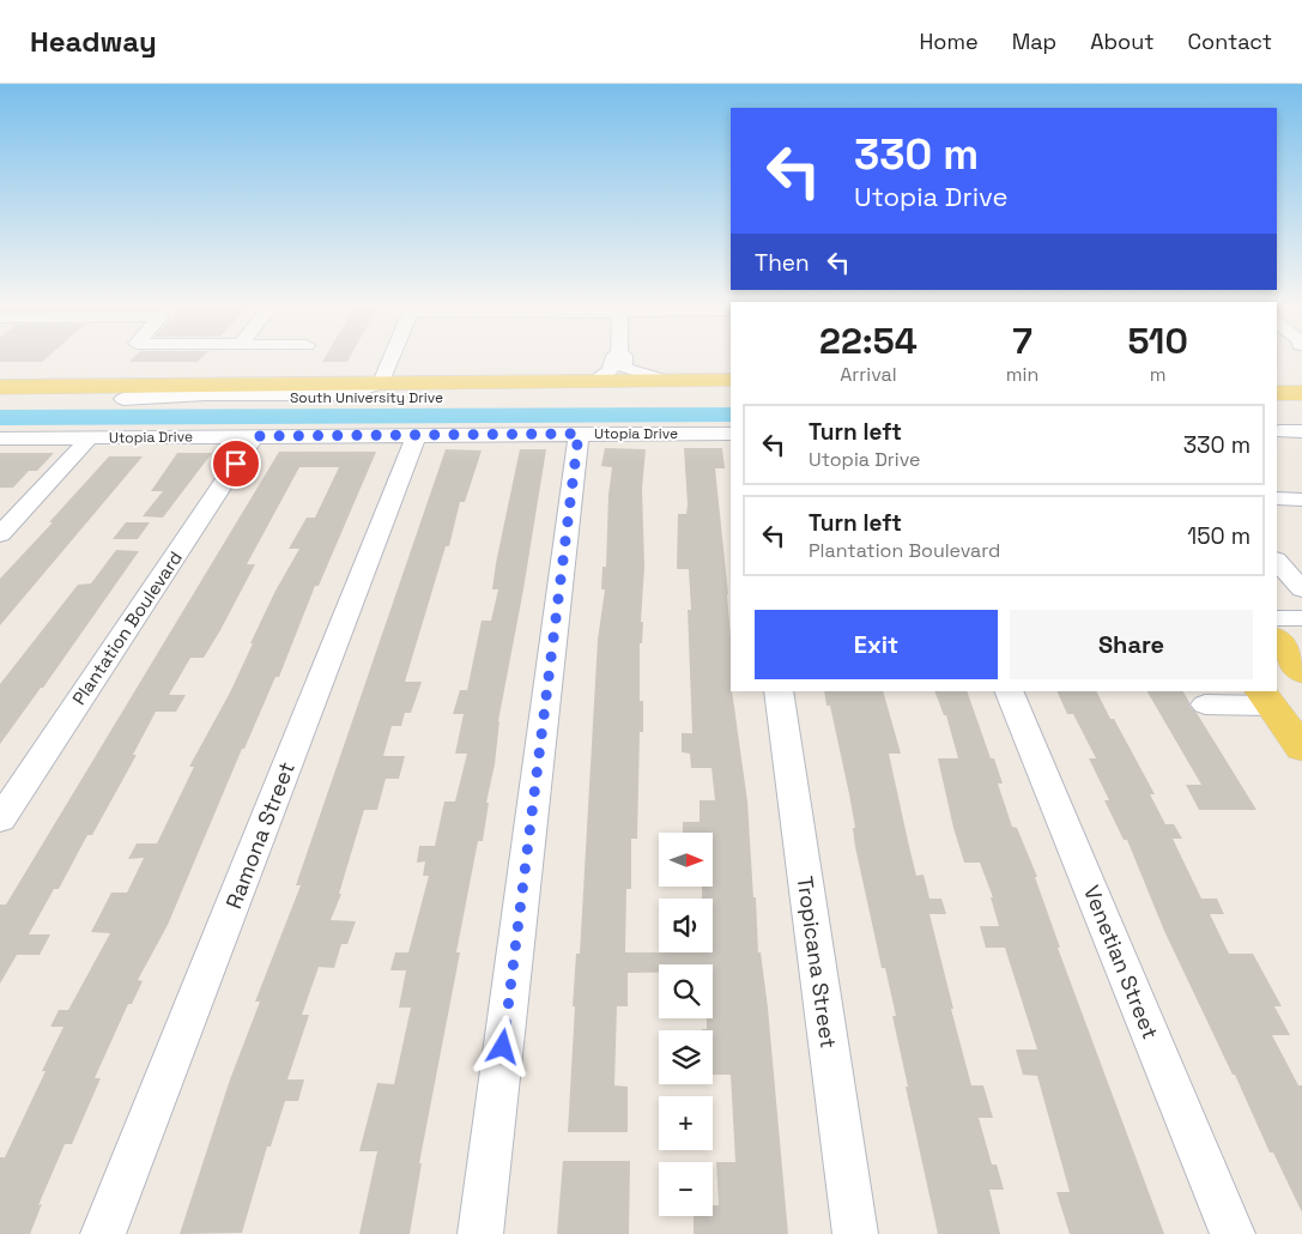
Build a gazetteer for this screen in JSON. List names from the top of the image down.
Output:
{
  "streets": {
    "main road": ["South University Drive"],
    "street": [
      "Utopia Drive",
      "Plantation Boulevard",
      "Ramona Street",
      "Tropicana Street",
      "Venetian Street"
    ]
  },
  "crossings": [
    ["Utopia Drive", "Plantation Boulevard"],
    ["Utopia Drive", "Ramona Street"]
  ],
  "north": "right",
  "page": {
    "header": "Headway",
    "nav": [
      "Home",
      "Map",
      "About",
      "Contact"
    ],
    "turn": ["330 m", "Utopia Drive"],
    "then": "Then",
    "eta": [
      "22:54",
      "Arrival",
      "7",
      "min",
      "510",
      "m"
    ],
    "list": [
      {
        "name": "Turn left",
        "note": "Utopia Drive",
        "value": "330 m"
      },
      {
        "name": "Turn left",
        "note": "Plantation Boulevard",
        "value": "150 m"
      }
    ],
    "buttons": ["Exit", "Share"],
    "map_buttons": ["+", "−"]
  }
}
